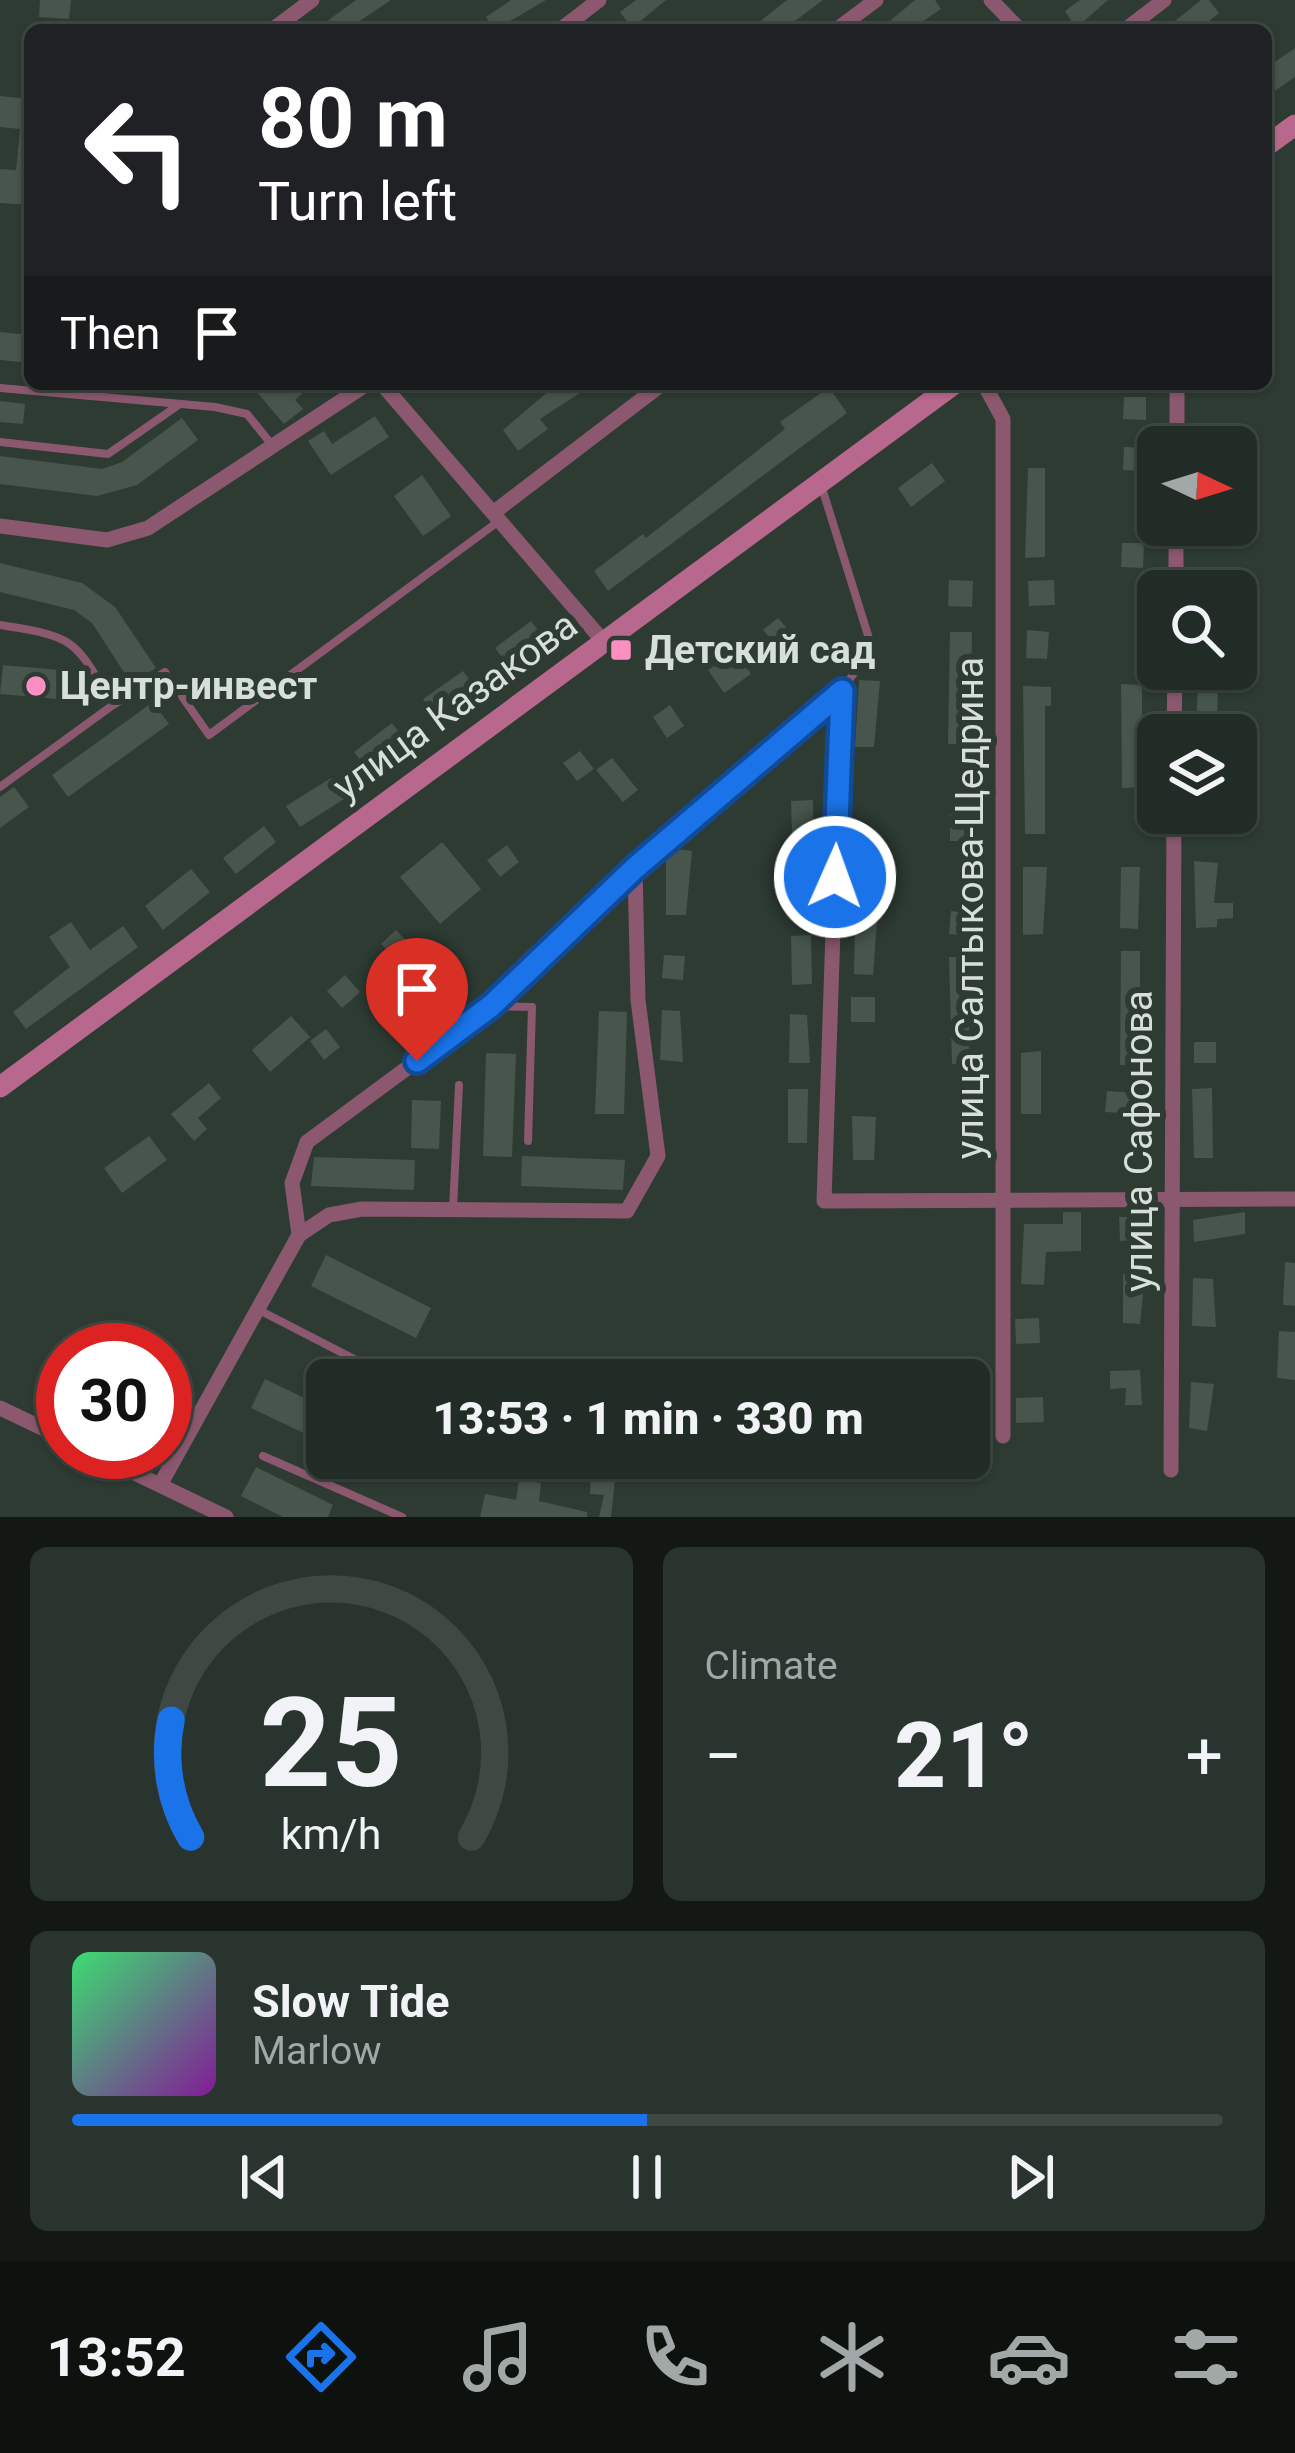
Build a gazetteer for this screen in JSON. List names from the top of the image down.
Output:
{
  "streets": {
    "main road": ["улица Казакова"],
    "street": ["улица Салтыкова-Щедрина", "улица Сафонова"]
  },
  "places": {
    "transit": ["Детский сад"],
    "other": ["Центр-инвест"]
  },
  "north": "right",
  "page": {
    "turn": ["80 m", "Turn left"],
    "then": "Then",
    "limit": "30",
    "trip": "13:53 · 1 min · 330 m",
    "tile": "Climate",
    "heat": ["−", "21°", "+"],
    "song": ["Slow Tide", "Marlow"],
    "tabs": "13:52",
    "gauge": ["25", "km/h"]
  }
}
